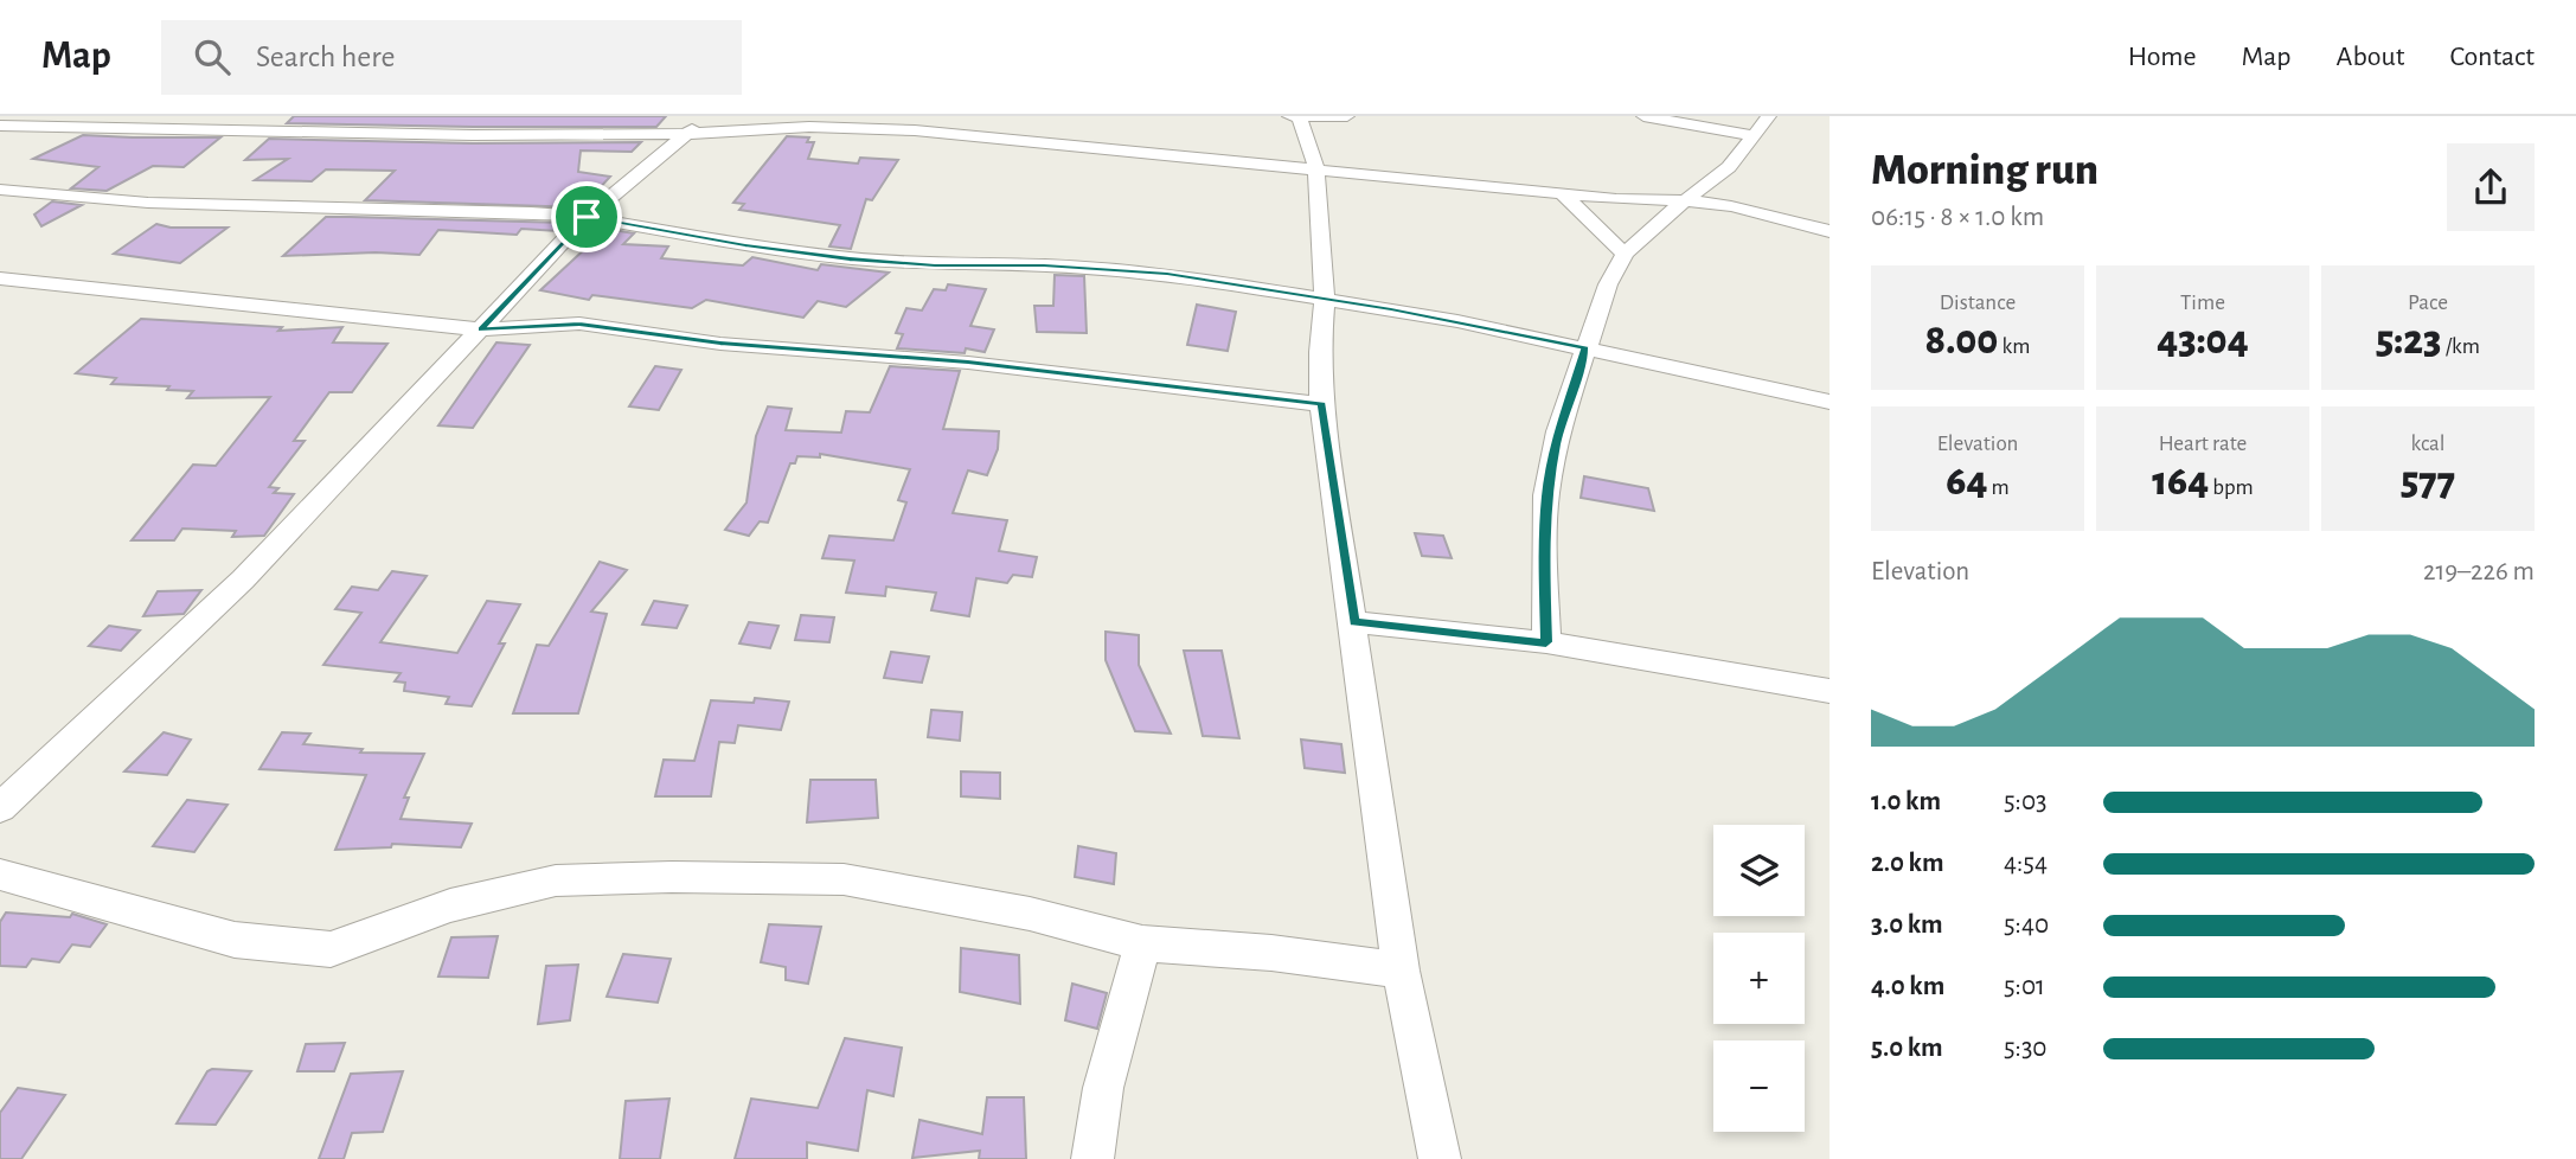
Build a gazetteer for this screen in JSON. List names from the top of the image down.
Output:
{
  "page": {
    "header": "Map",
    "search": "Search here",
    "nav": [
      "Home",
      "Map",
      "About",
      "Contact"
    ],
    "heading": ["Morning run", "06:15 · 8 × 1.0 km"],
    "stats": [
      ["Distance", "8.00 km"],
      ["Time", "43:04"],
      ["Pace", "5:23 /km"],
      ["Elevation", "64 m"],
      ["Heart rate", "164 bpm"],
      ["kcal", "577"]
    ],
    "chart": ["Elevation", "219–226 m"],
    "list": [
      {
        "name": "1.0 km",
        "note": "5:03"
      },
      {
        "name": "2.0 km",
        "note": "4:54"
      },
      {
        "name": "3.0 km",
        "note": "5:40"
      },
      {
        "name": "4.0 km",
        "note": "5:01"
      },
      {
        "name": "5.0 km",
        "note": "5:30"
      }
    ],
    "map_buttons": ["+", "−"]
  }
}
